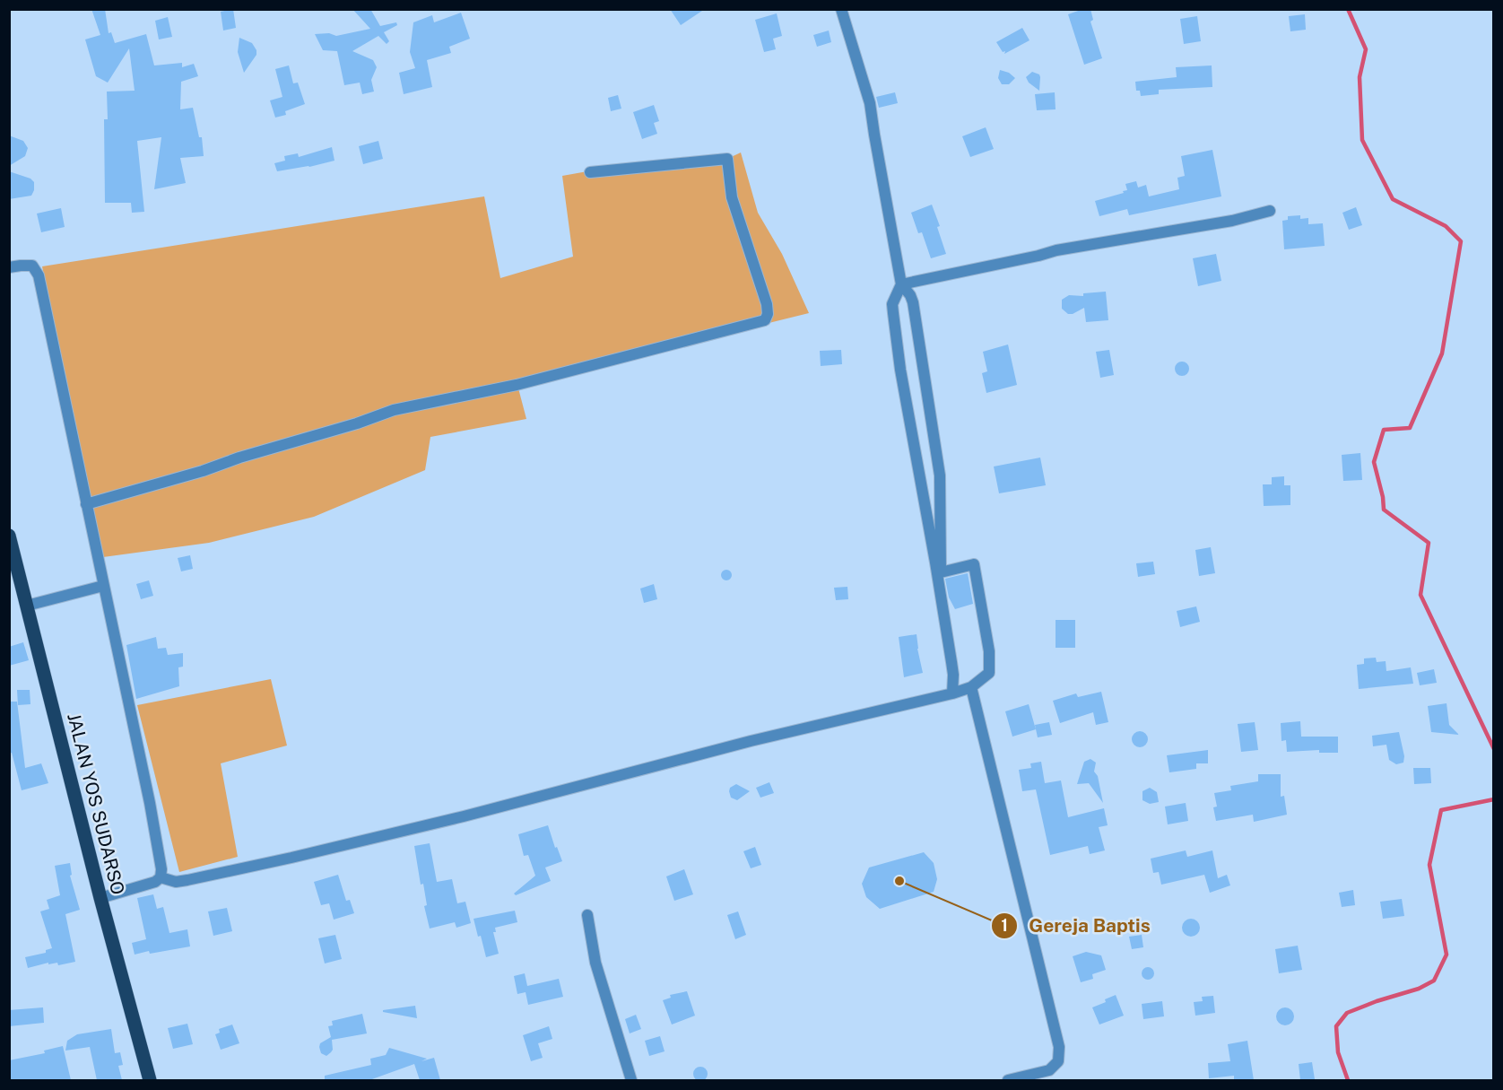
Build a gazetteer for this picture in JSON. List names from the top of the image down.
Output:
{
  "streets": {
    "main road": ["JALAN YOS SUDARSO"]
  },
  "places": ["Gereja Baptis"]
}
